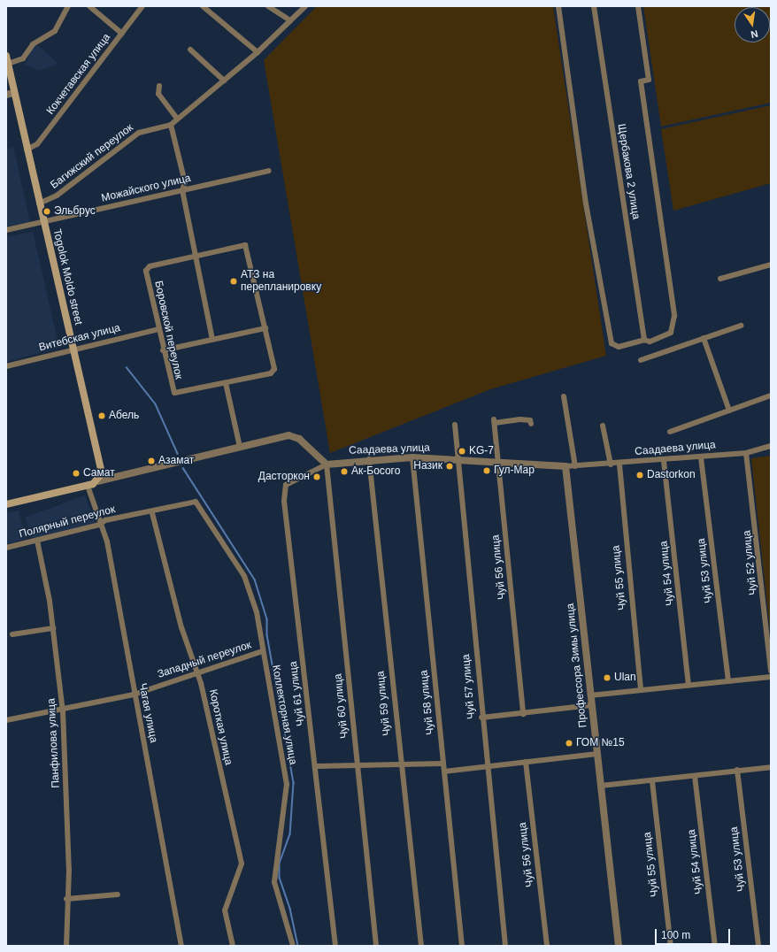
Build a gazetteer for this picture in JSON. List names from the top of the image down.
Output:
{
  "streets": {
    "main road": ["Togolok Moldo street"],
    "street": [
      "Кокчетавская улица",
      "Багижский переулок",
      "Щербакова 2 улица",
      "Можайского улица",
      "Боровской переулок",
      "Витебская улица",
      "Саадаева улица",
      "Полярный переулок",
      "Чуй 52 улица",
      "Чуй 56 улица",
      "Чуй 53 улица",
      "Чуй 54 улица",
      "Чуй 55 улица",
      "Западный переулок",
      "Профессора Зимы улица",
      "Чуй 57 улица",
      "Чуй 61 улица",
      "Чуй 58 улица",
      "Чуй 59 улица",
      "Чуй 60 улица",
      "Чагая улица",
      "Коллекторная улица",
      "Короткая улица",
      "Панфилова улица"
    ]
  },
  "crossings": [
    ["Кокчетавская улица", "Togolok Moldo street"],
    ["Багижский переулок", "Togolok Moldo street"],
    ["Можайского улица", "Togolok Moldo street"],
    ["Togolok Moldo street", "Витебская улица"],
    ["Боровской переулок", "Витебская улица"],
    ["Саадаева улица", "Чуй 52 улица"],
    ["Саадаева улица", "Чуй 56 улица"],
    ["Саадаева улица", "Чуй 53 улица"],
    ["Саадаева улица", "Чуй 54 улица"],
    ["Саадаева улица", "Чуй 55 улица"],
    ["Саадаева улица", "Профессора Зимы улица"],
    ["Саадаева улица", "Чуй 57 улица"],
    ["Саадаева улица", "Чуй 61 улица"],
    ["Саадаева улица", "Чуй 58 улица"],
    ["Саадаева улица", "Чуй 59 улица"],
    ["Саадаева улица", "Чуй 60 улица"],
    ["Полярный переулок", "Чагая улица"],
    ["Полярный переулок", "Коллекторная улица"],
    ["Полярный переулок", "Короткая улица"],
    ["Полярный переулок", "Панфилова улица"],
    ["Западный переулок", "Чагая улица"],
    ["Западный переулок", "Коллекторная улица"],
    ["Западный переулок", "Короткая улица"],
    ["Западный переулок", "Панфилова улица"],
    ["Чуй 61 улица", "Чуй 60 улица"]
  ],
  "places": [
    "Эльбрус",
    "АТЗ на перепланировку",
    "Абель",
    "KG-7",
    "Азамат",
    "Назик",
    "Гул-Мар",
    "Ак-Босого",
    "Самат",
    "Dastorkon",
    "Дасторкон",
    "Ulan",
    "ГОМ №15"
  ],
  "scale_bar": "100 m",
  "north": "bottom"
}
